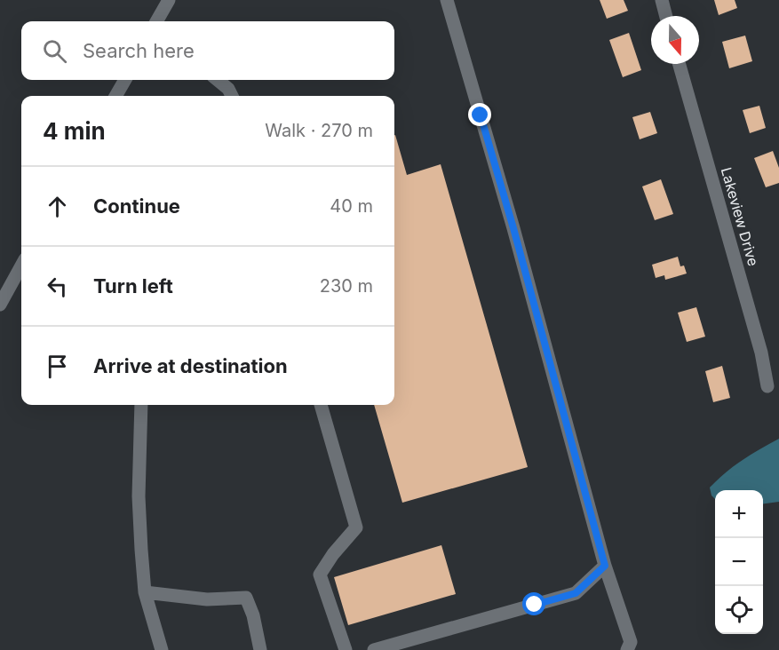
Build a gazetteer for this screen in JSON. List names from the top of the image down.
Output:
{
  "streets": {
    "street": ["Lakeview Drive"]
  },
  "north": "bottom",
  "page": {
    "search": "Search here",
    "heading": ["4 min", "Walk · 270 m"],
    "list": [
      ["Continue", "40 m"],
      ["Turn left", "230 m"],
      "Arrive at destination"
    ],
    "map_buttons": ["+", "−"]
  }
}
